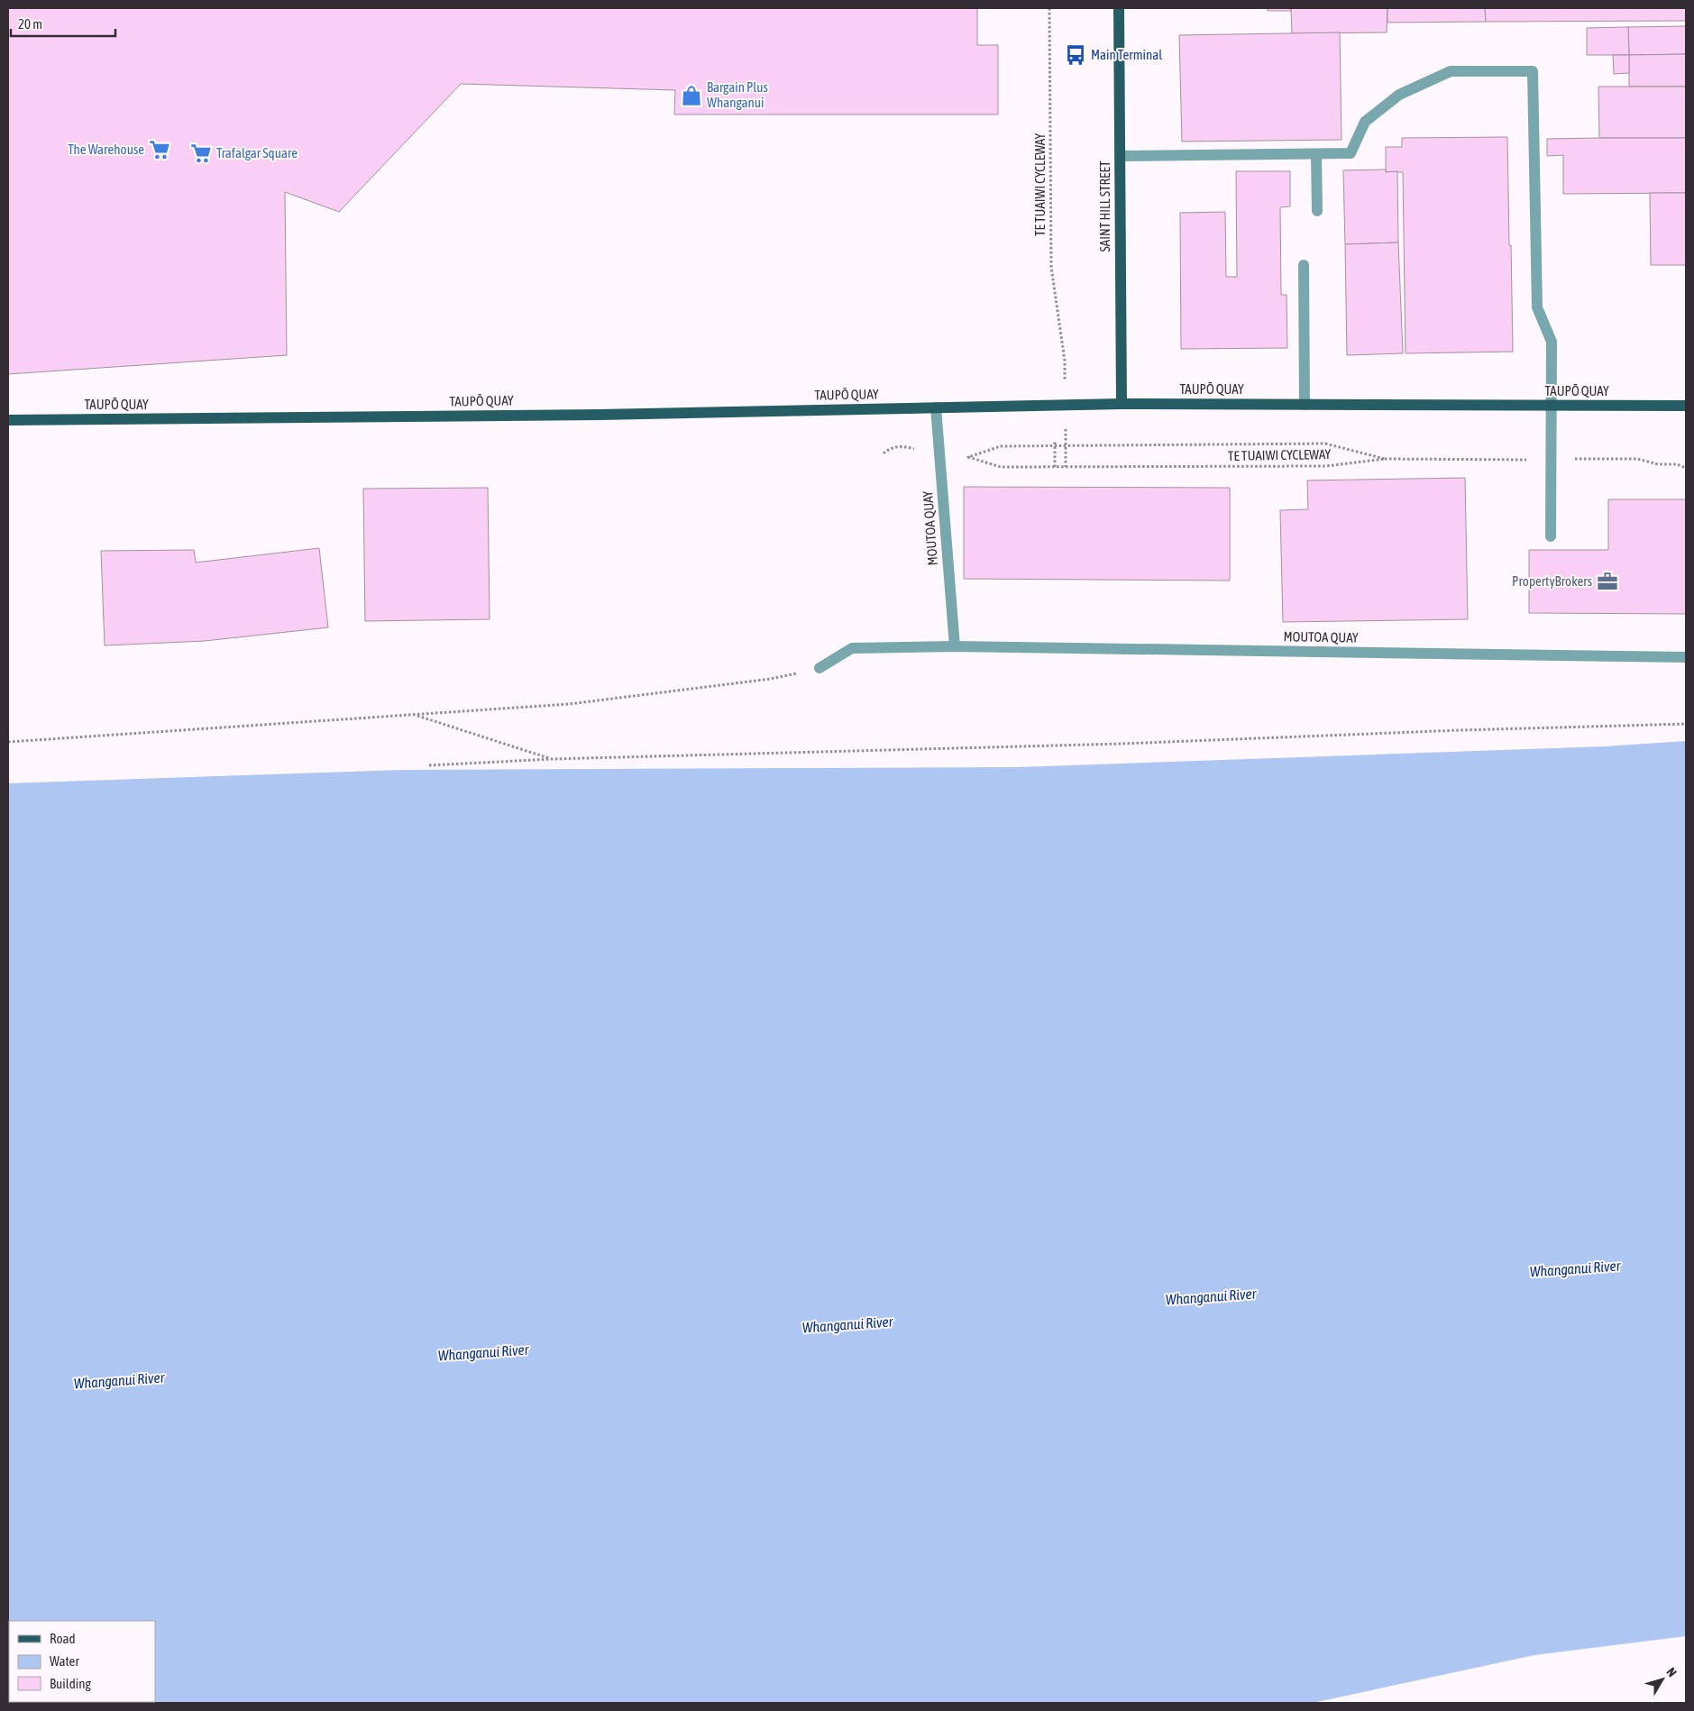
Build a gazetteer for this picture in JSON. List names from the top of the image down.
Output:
{
  "streets": {
    "main road": ["SAINT HILL STREET", "TAUPŌ QUAY"],
    "lane": ["MOUTOA QUAY"],
    "path": ["TE TUAIWI CYCLEWAY"]
  },
  "crossings": [
    ["SAINT HILL STREET", "TAUPŌ QUAY"],
    ["TAUPŌ QUAY", "MOUTOA QUAY"]
  ],
  "water": ["Whanganui River"],
  "places": {
    "bus stop": ["Main Terminal"],
    "shop": ["Bargain Plus Whanganui"],
    "supermarket": ["The Warehouse", "Trafalgar Square"],
    "office": ["PropertyBrokers"]
  },
  "legend": ["Road", "Water", "Building"],
  "scale_bar": "20 m",
  "north": "top right"
}
